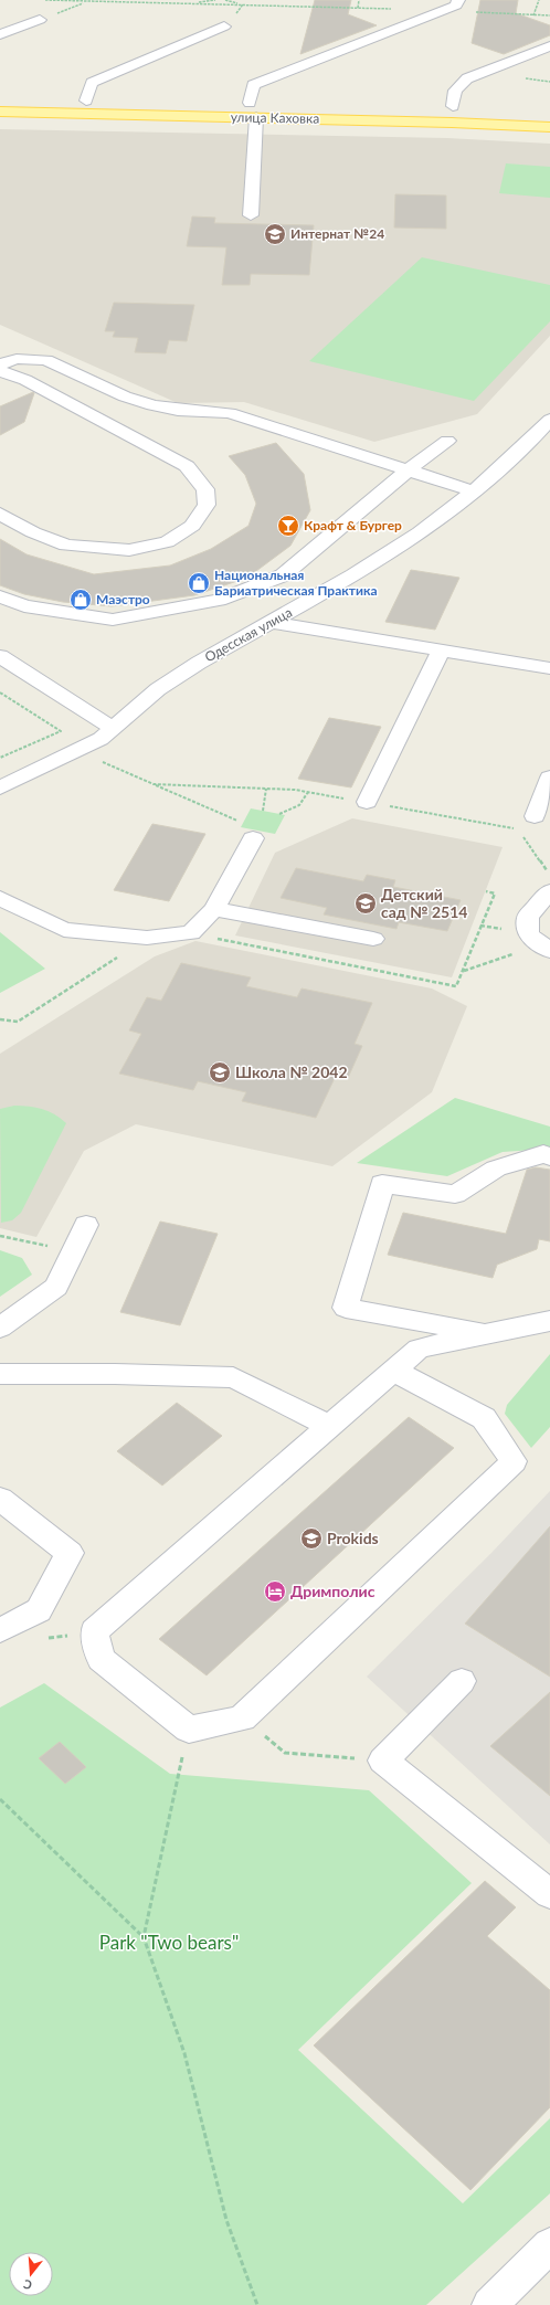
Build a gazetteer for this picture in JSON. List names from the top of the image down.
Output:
{
  "streets": {
    "main road": ["улица Каховка"],
    "street": ["Одесская улица"]
  },
  "parks": ["Park \"Two bears\""],
  "places": {
    "school or university": [
      "Интернат №24",
      "Детский сад № 2514",
      "Школа № 2042",
      "Prokids"
    ],
    "bar": ["Крафт & Бургер"],
    "shop": ["Национальная Бариатрическая Практика", "Маэстро"],
    "hotel": ["Дримполис"]
  },
  "north": "bottom"
}
